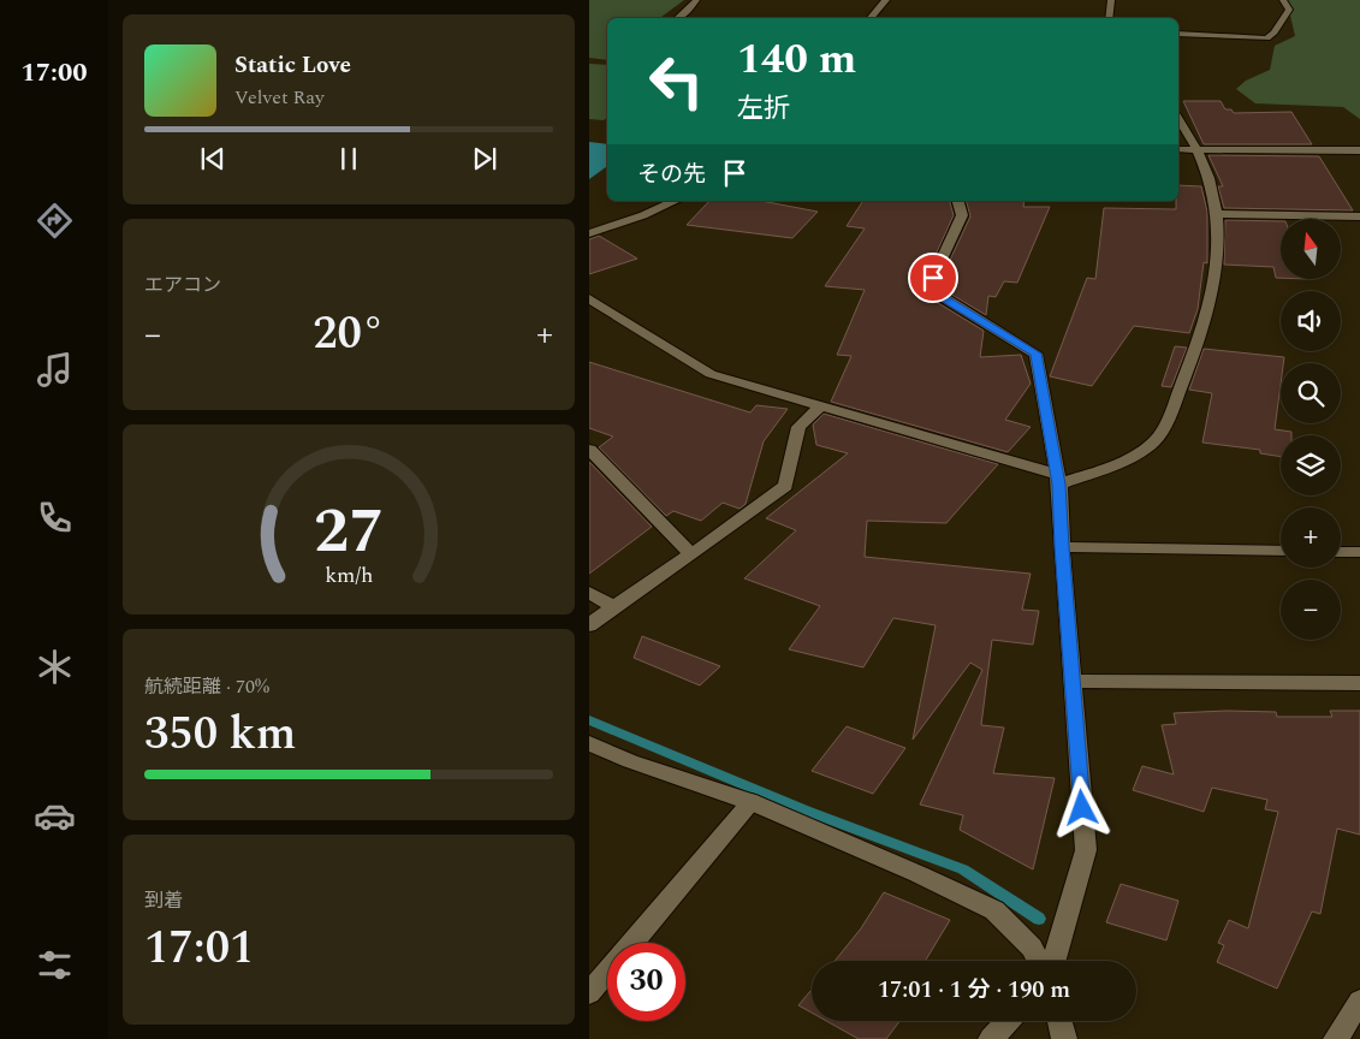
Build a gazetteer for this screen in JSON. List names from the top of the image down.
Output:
{
  "north": "top",
  "page": {
    "tabs": "17:00",
    "turn": ["140 m", "左折"],
    "song": ["Static Love", "Velvet Ray"],
    "then": "その先",
    "tile": [
      "エアコン",
      ["航続距離 · 70%", "350 km"],
      ["到着", "17:01"]
    ],
    "map_buttons": ["+", "−"],
    "heat": ["−", "20°", "+"],
    "limit": "30",
    "trip": "17:01 · 1 分 · 190 m",
    "gauge": ["27", "km/h"]
  }
}
